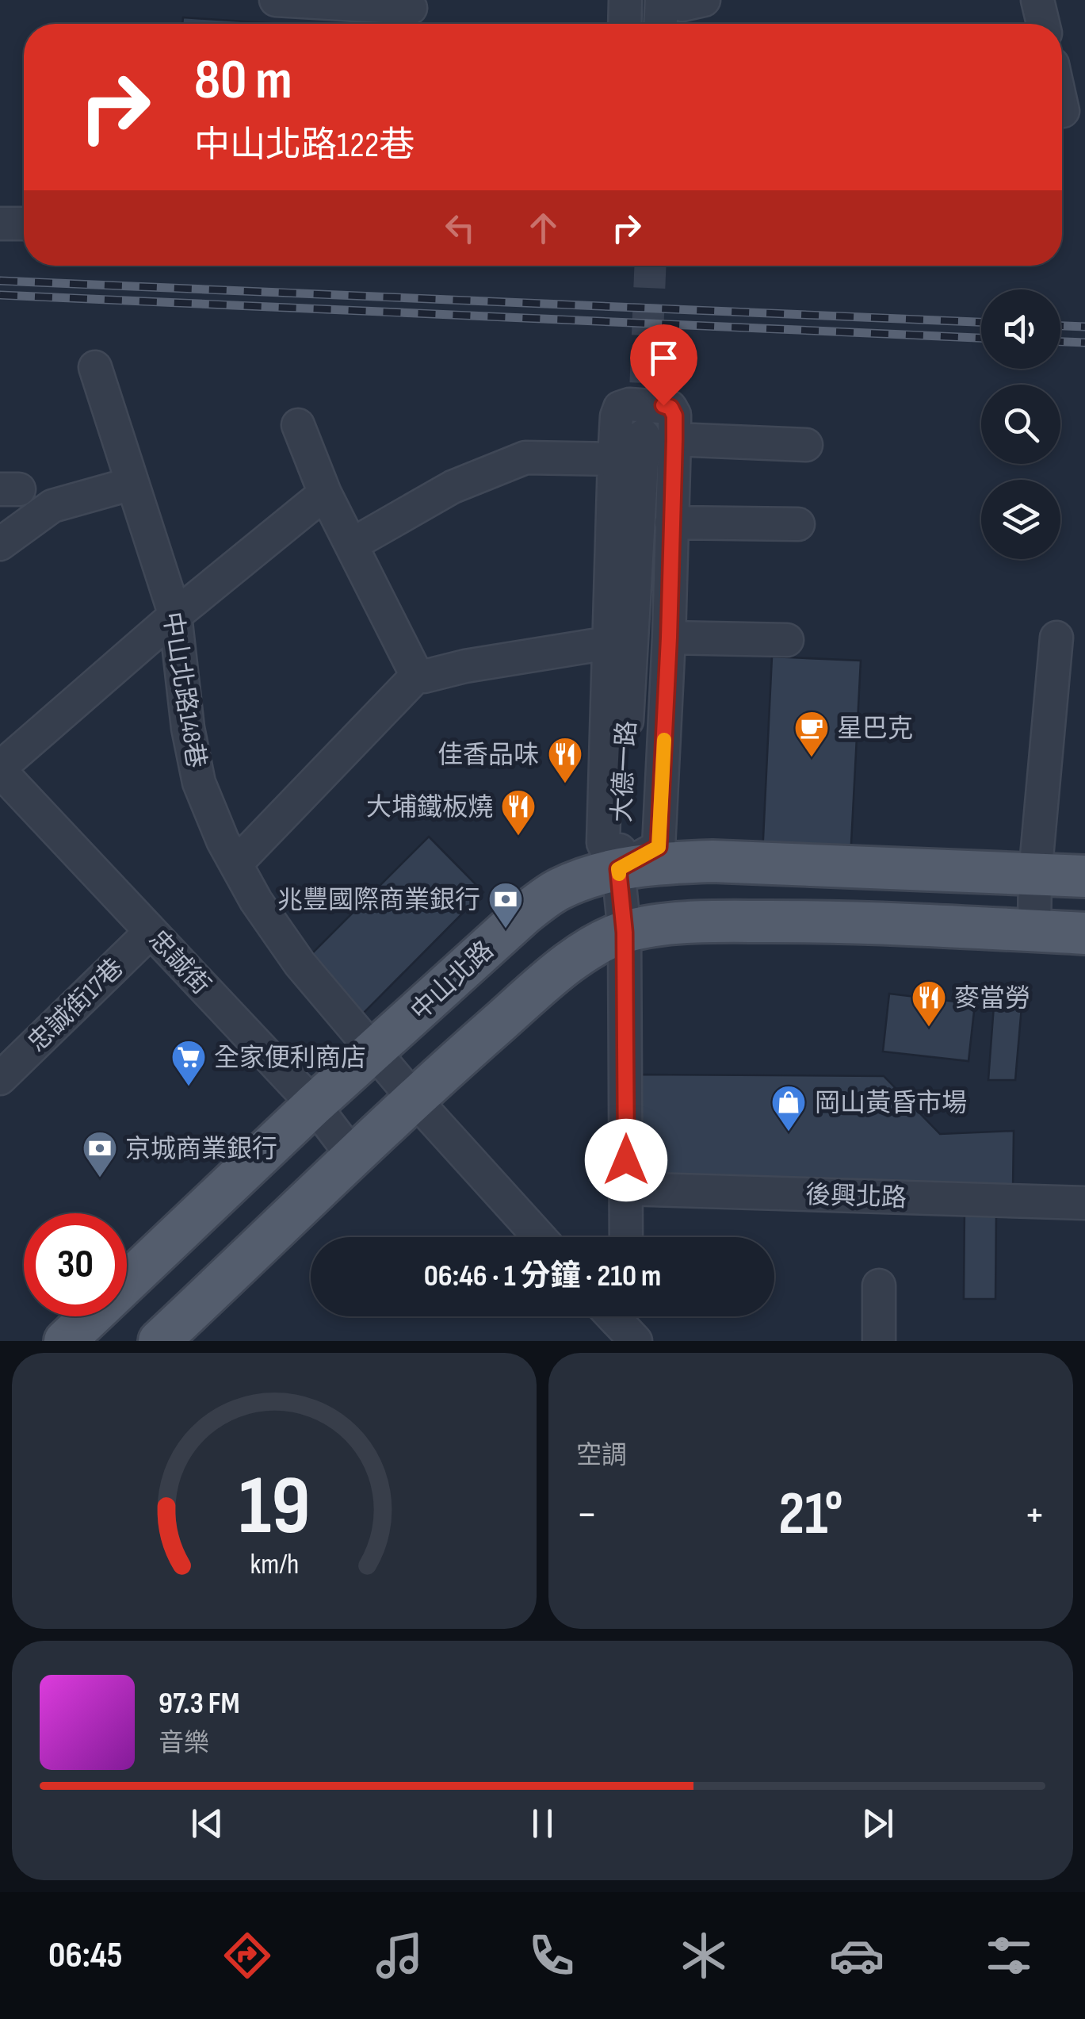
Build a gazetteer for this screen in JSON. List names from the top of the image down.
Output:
{
  "streets": {
    "main road": ["中山北路"],
    "street": [
      "中山北路148巷",
      "大德一路",
      "忠誠街",
      "忠誠街17巷",
      "後興北路"
    ]
  },
  "crossings": [
    ["中山北路148巷", "中山北路"],
    ["大德一路", "中山北路"],
    ["大德一路", "後興北路"],
    ["忠誠街", "中山北路"],
    ["忠誠街", "忠誠街17巷"]
  ],
  "places": {
    "cafe": ["星巴克"],
    "restaurant": ["佳香品味", "大埔鐵板燒", "麥當勞"],
    "bank": ["兆豐國際商業銀行", "京城商業銀行"],
    "supermarket": ["全家便利商店"],
    "shop": ["岡山黃昏市場"]
  },
  "page": {
    "turn": ["80 m", "中山北路122巷"],
    "limit": "30",
    "trip": "06:46 · 1 分鐘 · 210 m",
    "tile": "空調",
    "heat": ["−", "21°", "+"],
    "song": ["97.3 FM", "音樂"],
    "tabs": "06:45",
    "gauge": ["19", "km/h"]
  }
}
